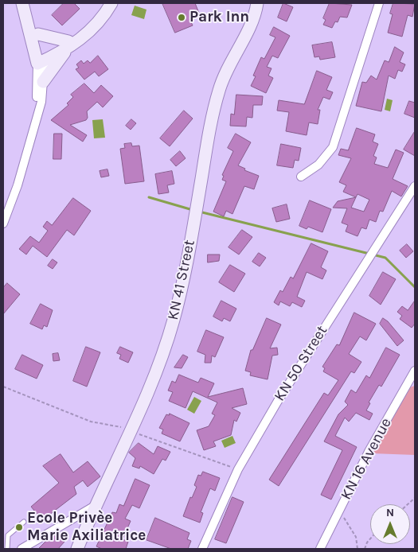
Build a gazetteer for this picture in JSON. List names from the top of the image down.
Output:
{
  "streets": {
    "main road": ["KN 41 Street"],
    "street": ["KN 50 Street", "KN 16 Avenue"]
  },
  "places": ["Park Inn", "Ecole Privèe Marie Axiliatrice"],
  "north": "top"
}
